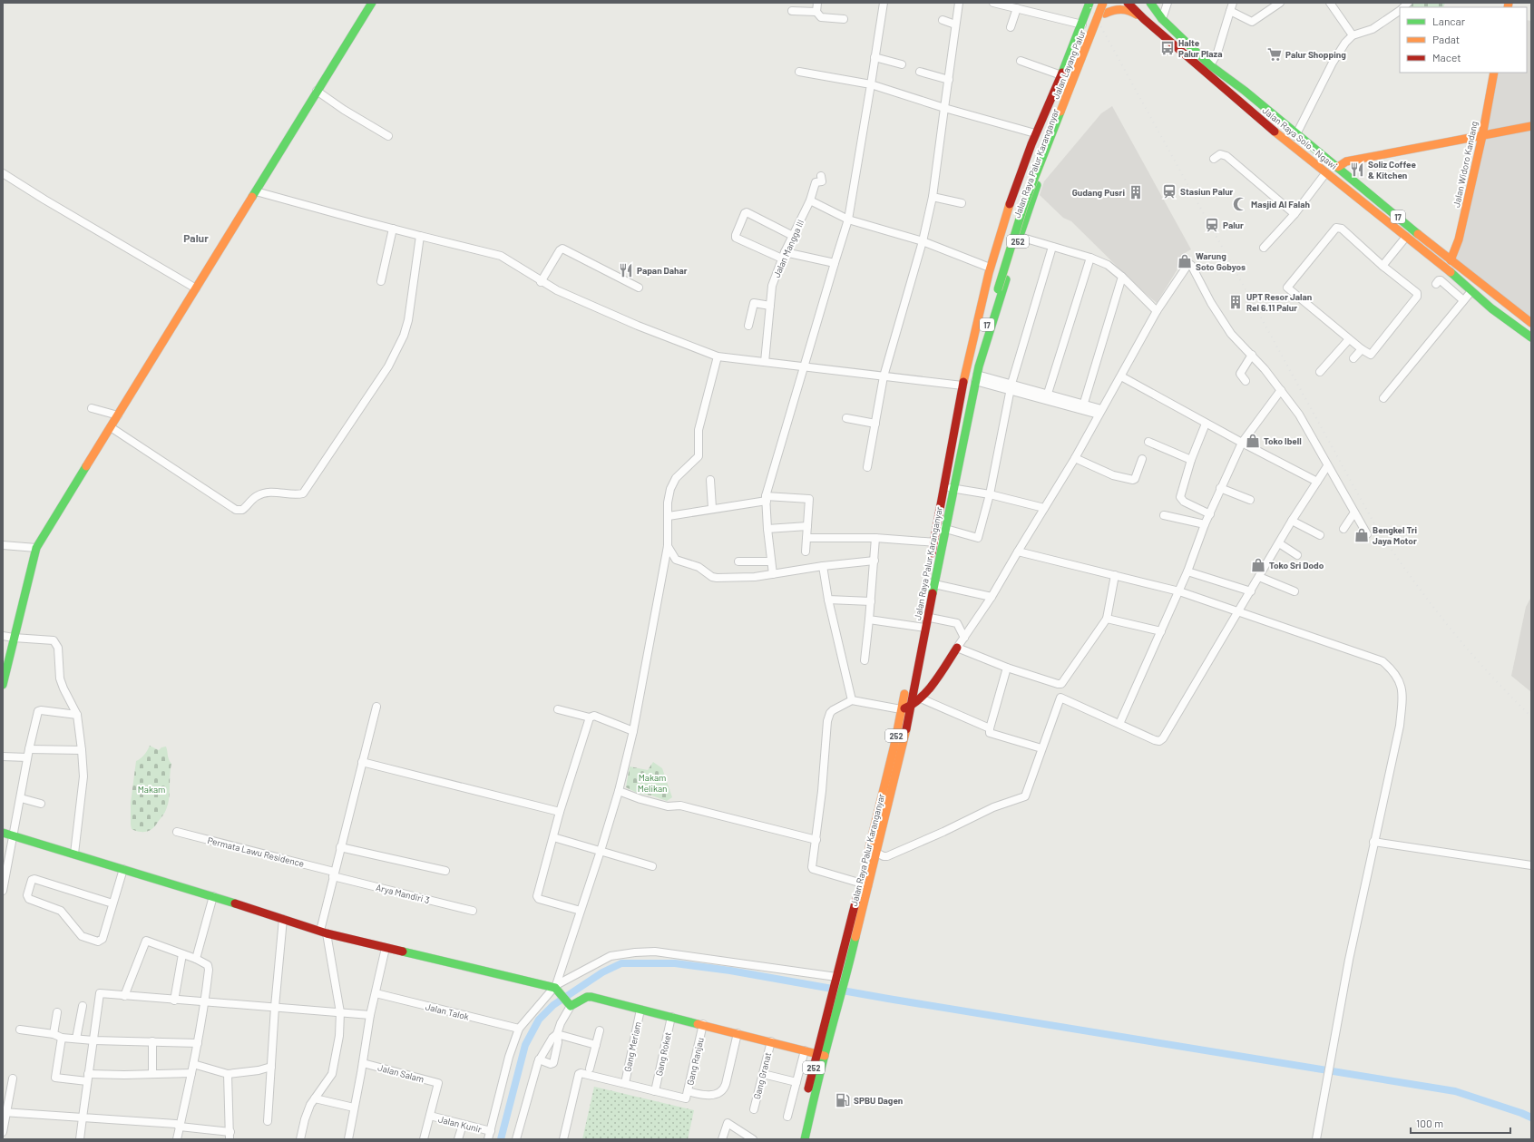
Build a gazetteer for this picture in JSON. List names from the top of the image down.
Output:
{
  "streets": {
    "main road": [
      "Jalan Layang Palur",
      "Jalan Raya Solo - Ngawi",
      "Jalan Raya Palur Karanganyar",
      "Jalan Widoro Kandang",
      "17",
      "252"
    ],
    "street": [
      "Jalan Mangga III",
      "Permata Lawu Residence",
      "Arya Mandiri 3",
      "Jalan Talok",
      "Gang Meriam",
      "Gang Roket",
      "Gang Ranjau",
      "Jalan Salam",
      "Gang Granat",
      "Jalan Kunir"
    ]
  },
  "crossings": [
    ["Jalan Layang Palur", "Jalan Raya Palur Karanganyar"],
    ["Jalan Raya Solo - Ngawi", "Jalan Widoro Kandang"],
    ["Permata Lawu Residence", "Arya Mandiri 3"],
    ["Jalan Salam", "Jalan Kunir"]
  ],
  "districts": ["Palur"],
  "parks": ["Makam Melikan", "Makam"],
  "places": {
    "bus stop": ["Halte Palur Plaza"],
    "supermarket": ["Palur Shopping"],
    "restaurant": ["Soliz Coffee & Kitchen", "Papan Dahar"],
    "station": ["Stasiun Palur", "Palur"],
    "building": ["Gudang Pusri", "UPT Resor Jalan Rel 6.11 Palur"],
    "mosque": ["Masjid Al Falah"],
    "shop": [
      "Warung Soto Gobyos",
      "Toko Ibell",
      "Bengkel Tri Jaya Motor",
      "Toko Sri Dodo"
    ],
    "fuel station": ["SPBU Dagen"]
  },
  "legend": ["Lancar", "Padat", "Macet"],
  "scale_bar": "100 m"
}
